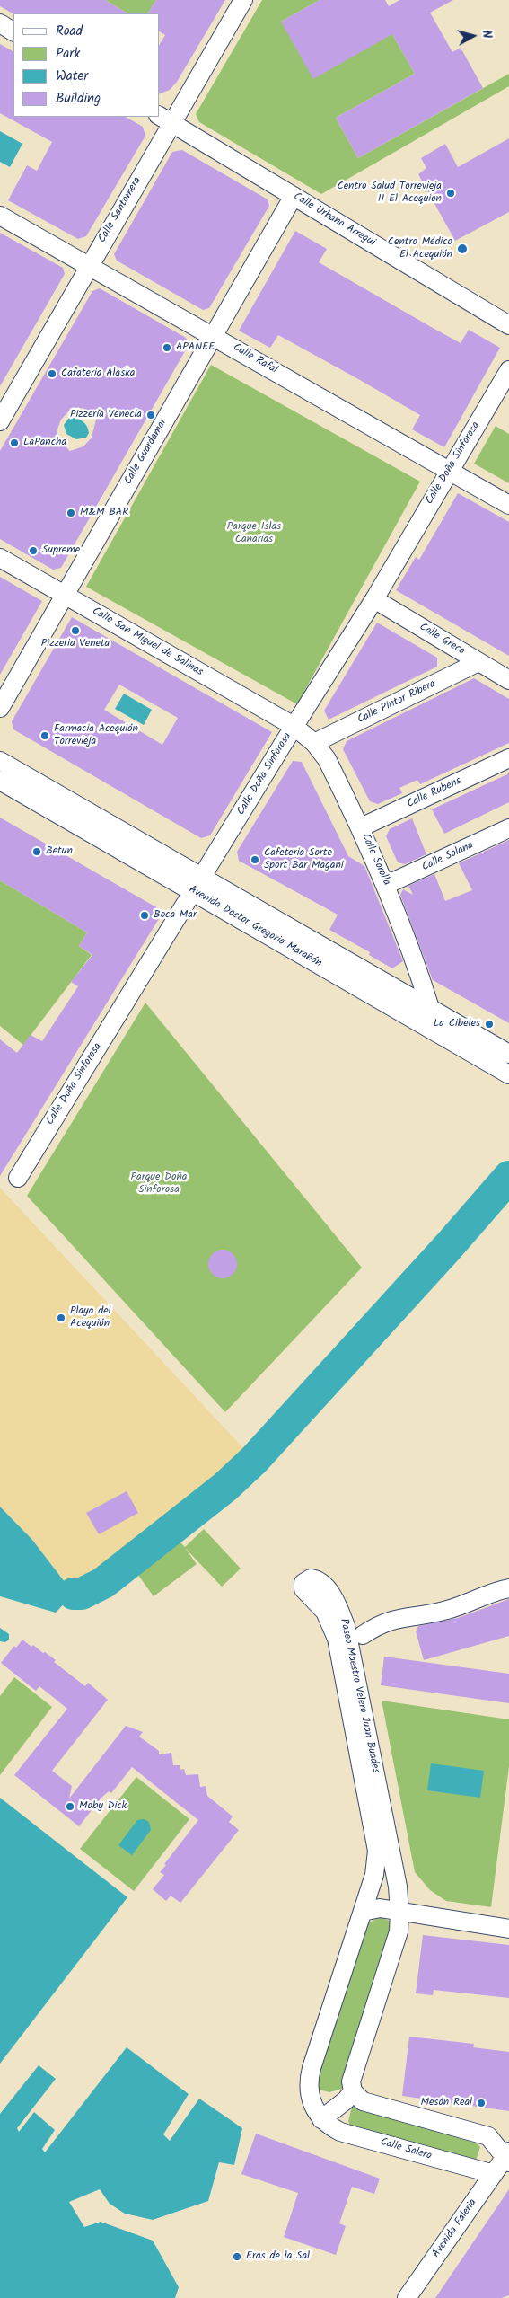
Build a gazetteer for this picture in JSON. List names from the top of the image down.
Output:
{
  "streets": {
    "street": [
      "Calle Santomera",
      "Calle Urbano Arregui",
      "Calle Rafal",
      "Calle Guardamar",
      "Calle Doña Sinforosa",
      "Calle Greco",
      "Calle San Miguel de Salinas",
      "Calle Pintor Ribera",
      "Calle Rubens",
      "Calle Solana",
      "Calle Sorolla",
      "Avenida Doctor Gregorio Marañón",
      "Paseo Maestro Velero Juan Buades",
      "Calle Salero",
      "Avenida Faleria"
    ]
  },
  "crossings": [
    ["Calle Santomera", "Calle Urbano Arregui"],
    ["Calle Santomera", "Calle Rafal"],
    ["Calle Urbano Arregui", "Calle Guardamar"],
    ["Calle Rafal", "Calle Guardamar"],
    ["Calle Rafal", "Calle Doña Sinforosa"],
    ["Calle Guardamar", "Calle San Miguel de Salinas"],
    ["Calle Doña Sinforosa", "Calle Greco"],
    ["Calle Doña Sinforosa", "Calle San Miguel de Salinas"],
    ["Calle Doña Sinforosa", "Calle Sorolla"],
    ["Calle Doña Sinforosa", "Avenida Doctor Gregorio Marañón"],
    ["Calle Greco", "Calle Pintor Ribera"],
    ["Calle San Miguel de Salinas", "Calle Sorolla"],
    ["Calle Pintor Ribera", "Calle Sorolla"],
    ["Calle Rubens", "Calle Sorolla"],
    ["Calle Solana", "Calle Sorolla"],
    ["Calle Sorolla", "Avenida Doctor Gregorio Marañón"],
    ["Paseo Maestro Velero Juan Buades", "Calle Salero"],
    ["Calle Salero", "Avenida Faleria"]
  ],
  "parks": ["Parque Islas Canarias", "Parque Doña Sinforosa"],
  "places": [
    "Centro Salud Torrevieja II El Acequion",
    "Centro Médico El Acequión",
    "APANEE",
    "Cafateria Alaska",
    "Pizzería Venecia",
    "LaPancha",
    "M&M BAR",
    "Supreme",
    "Pizzeria Veneta",
    "Farmacia Acequión Torrevieja",
    "Betun",
    "Cafeteria Sorte Sport Bar Magani",
    "Boca Mar",
    "La Cibeles",
    "Playa del Acequión",
    "Moby Dick",
    "Mesón Real",
    "Eras de la Sal"
  ],
  "legend": [
    "Road",
    "Park",
    "Water",
    "Building"
  ],
  "north": "right"
}
